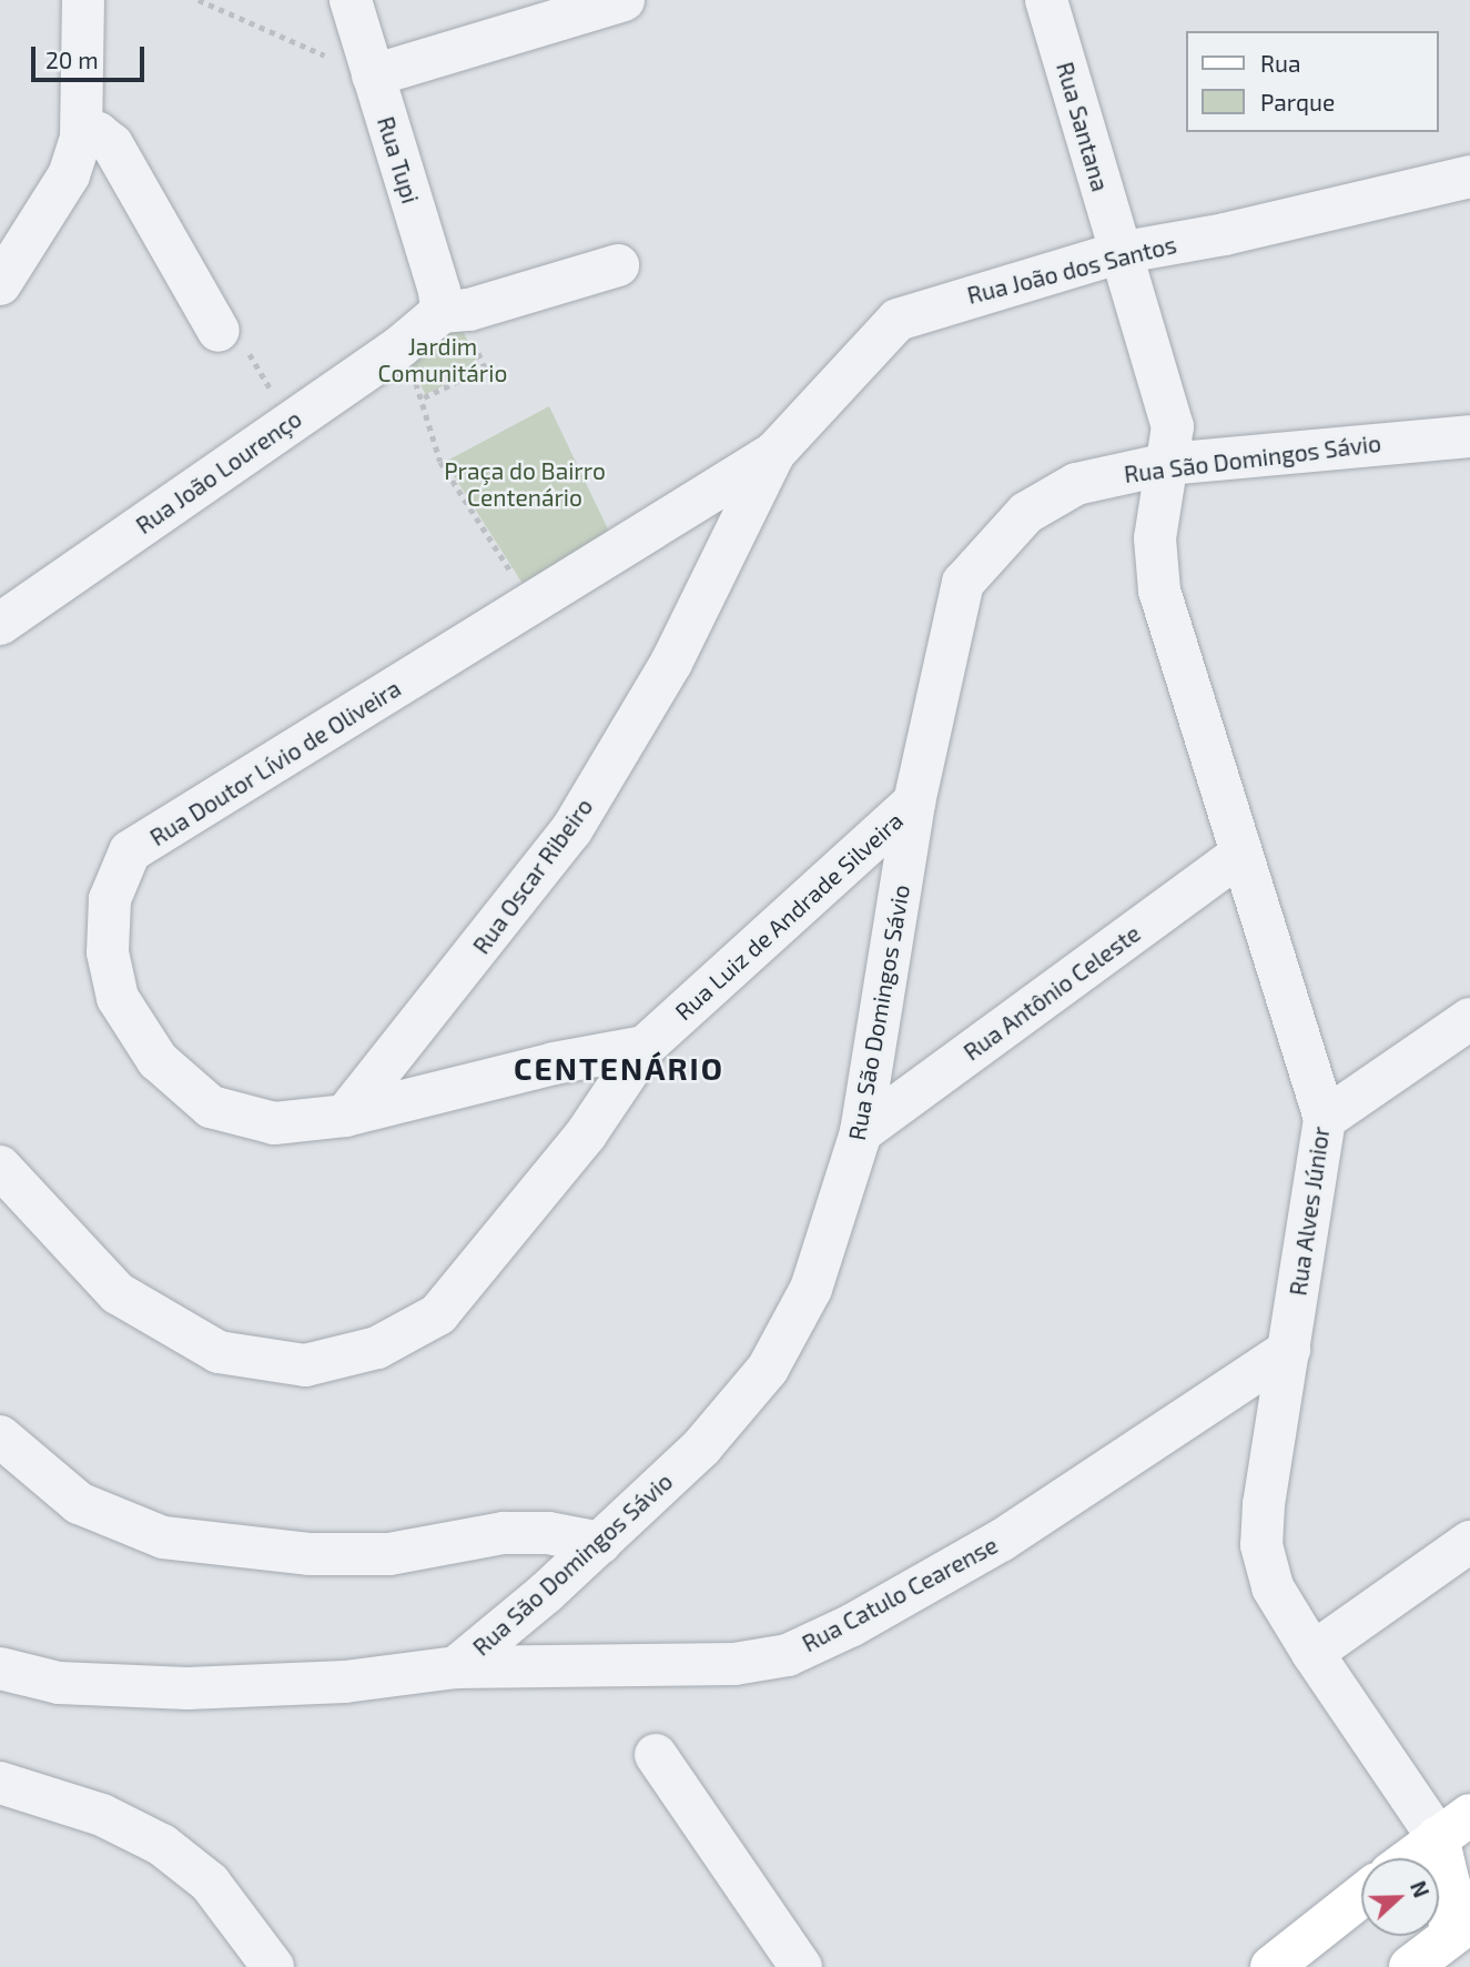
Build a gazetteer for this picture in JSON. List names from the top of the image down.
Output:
{
  "streets": {
    "street": [
      "Rua Santana",
      "Rua Tupi",
      "Rua João dos Santos",
      "Rua São Domingos Sávio",
      "Rua João Lourenço",
      "Rua Doutor Lívio de Oliveira",
      "Rua Oscar Ribeiro",
      "Rua Luiz de Andrade Silveira",
      "Rua Antônio Celeste",
      "Rua Alves Júnior",
      "Rua Catulo Cearense"
    ]
  },
  "crossings": [
    ["Rua Santana", "Rua João dos Santos"],
    ["Rua Santana", "Rua São Domingos Sávio"],
    ["Rua Santana", "Rua Alves Júnior"],
    ["Rua Tupi", "Rua João Lourenço"],
    ["Rua João dos Santos", "Rua Doutor Lívio de Oliveira"],
    ["Rua João dos Santos", "Rua Oscar Ribeiro"],
    ["Rua São Domingos Sávio", "Rua Luiz de Andrade Silveira"],
    ["Rua São Domingos Sávio", "Rua Antônio Celeste"],
    ["Rua São Domingos Sávio", "Rua Alves Júnior"],
    ["Rua São Domingos Sávio", "Rua Catulo Cearense"],
    ["Rua Doutor Lívio de Oliveira", "Rua Oscar Ribeiro"],
    ["Rua Antônio Celeste", "Rua Alves Júnior"],
    ["Rua Alves Júnior", "Rua Catulo Cearense"]
  ],
  "districts": ["CENTENÁRIO"],
  "parks": ["Jardim Comunitário", "Praça do Bairro Centenário"],
  "legend": ["Rua", "Parque"],
  "scale_bar": "20 m",
  "north": "right"
}
